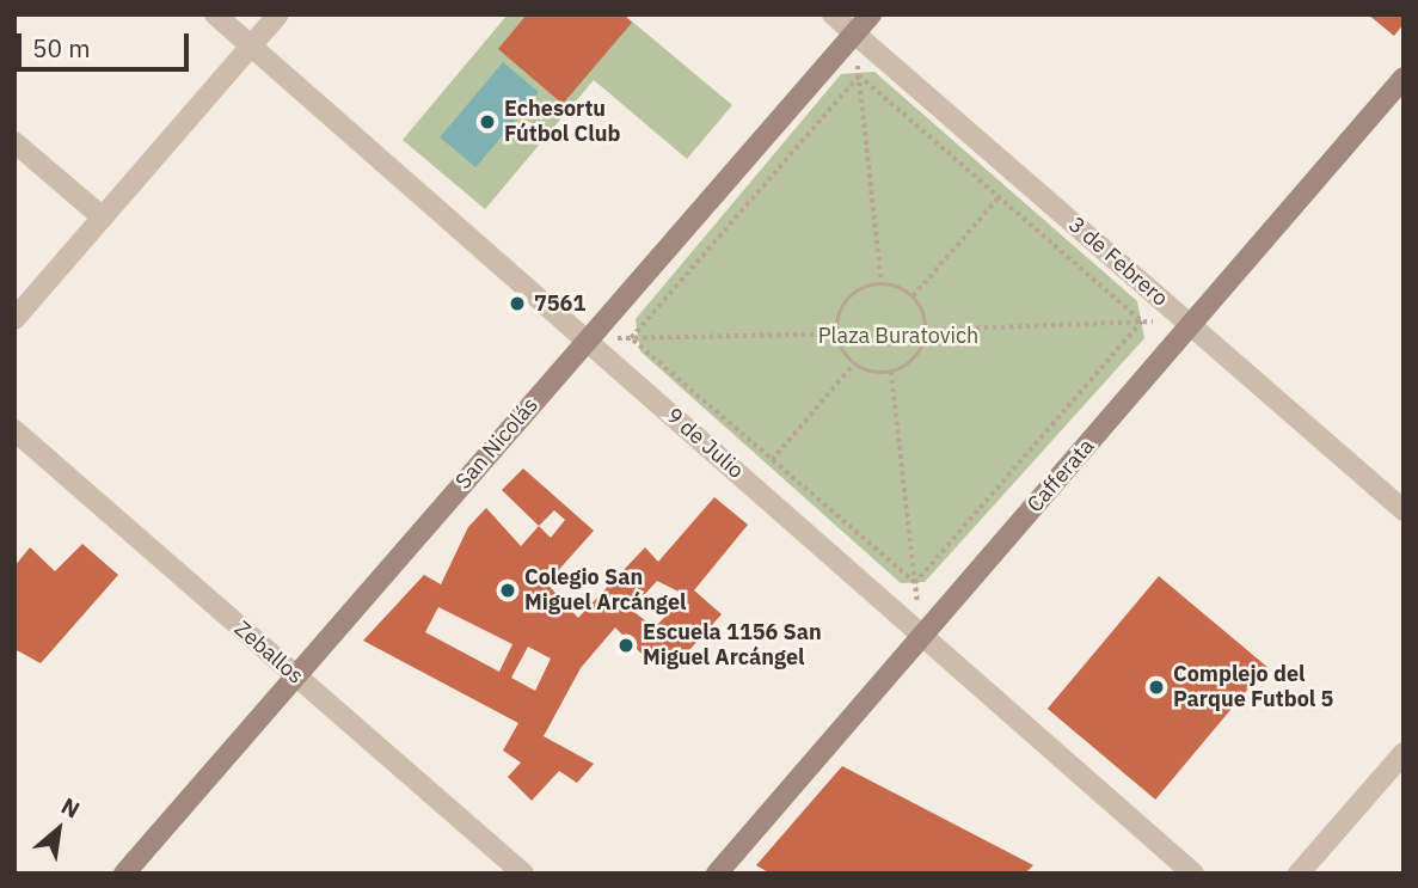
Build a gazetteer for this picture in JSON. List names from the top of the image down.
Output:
{
  "streets": {
    "street": [
      "3 de Febrero",
      "San Nicolás",
      "9 de Julio",
      "Cafferata",
      "Zeballos"
    ]
  },
  "crossings": [
    ["3 de Febrero", "San Nicolás"],
    ["3 de Febrero", "Cafferata"],
    ["San Nicolás", "9 de Julio"],
    ["San Nicolás", "Zeballos"],
    ["9 de Julio", "Cafferata"]
  ],
  "parks": ["Plaza Buratovich"],
  "places": [
    "Echesortu Fútbol Club",
    "7561",
    "Colegio San Miguel Arcángel",
    "Escuela 1156 San Miguel Arcángel",
    "Complejo del Parque Futbol 5"
  ],
  "scale_bar": "50 m",
  "north": "top right"
}
